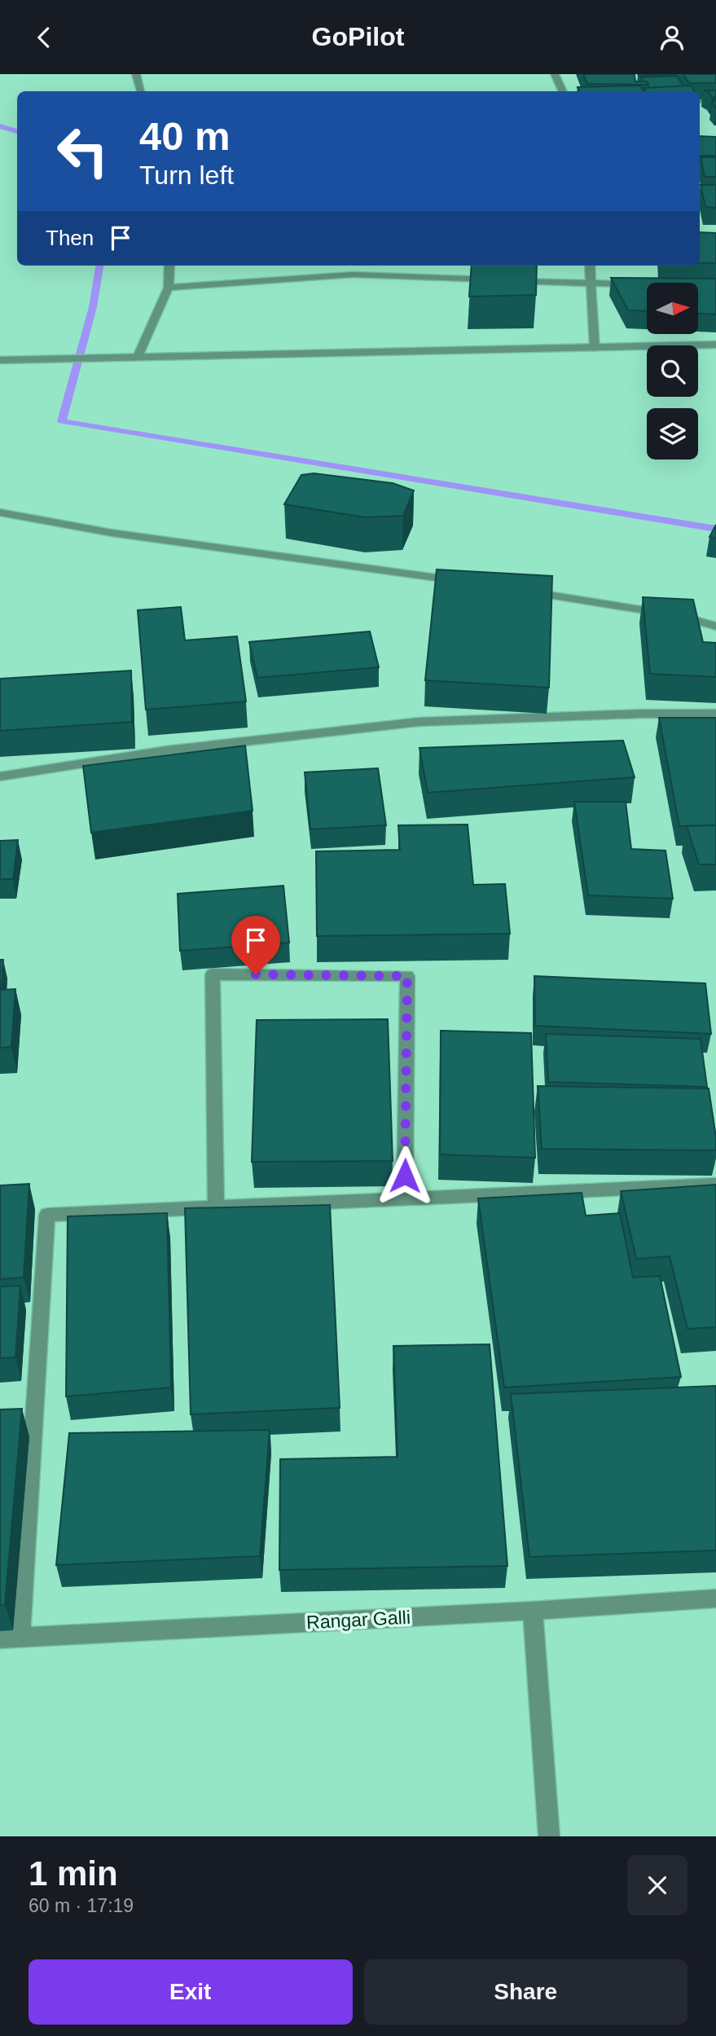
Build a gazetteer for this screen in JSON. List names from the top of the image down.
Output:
{
  "streets": {
    "street": ["Rangar Galli"]
  },
  "north": "right",
  "page": {
    "header": "GoPilot",
    "turn": ["40 m", "Turn left"],
    "then": "Then",
    "heading": ["1 min", "60 m · 17:19"],
    "buttons": ["Exit", "Share"]
  }
}
